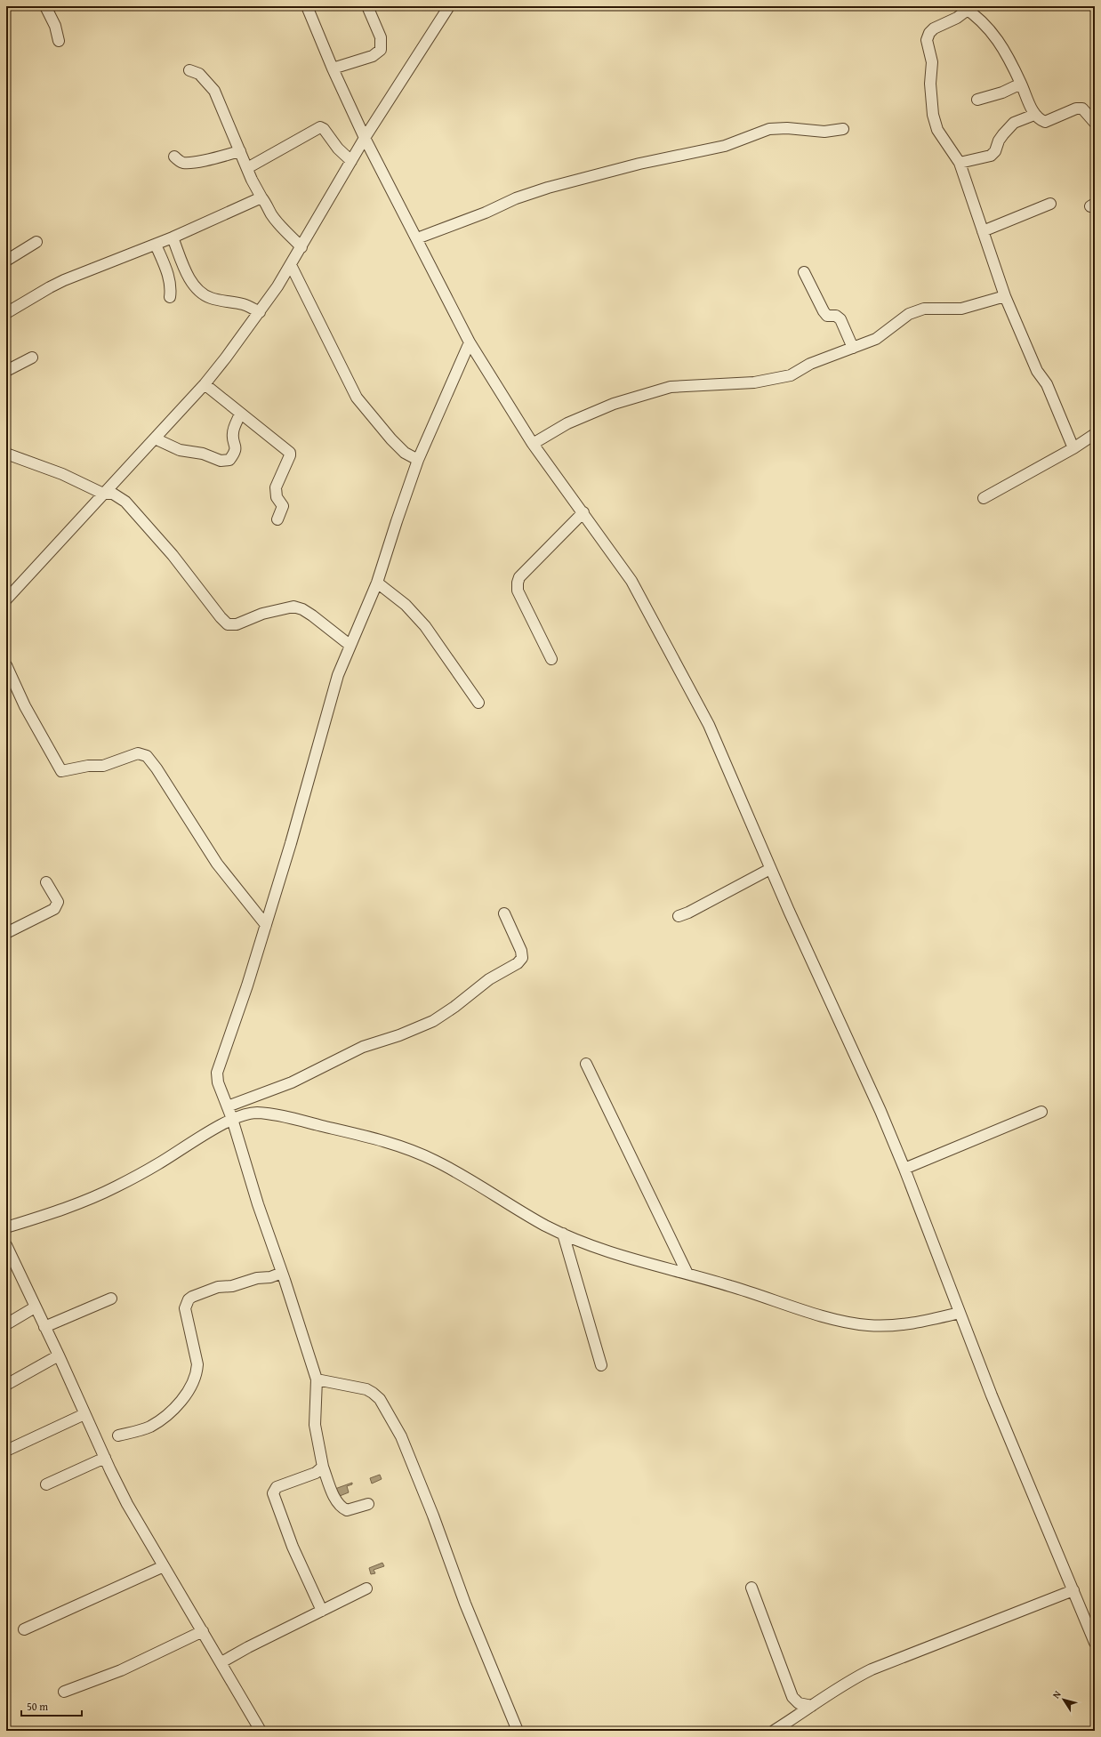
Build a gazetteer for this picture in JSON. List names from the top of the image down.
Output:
{
  "scale_bar": "50 m",
  "north": "top left"
}
